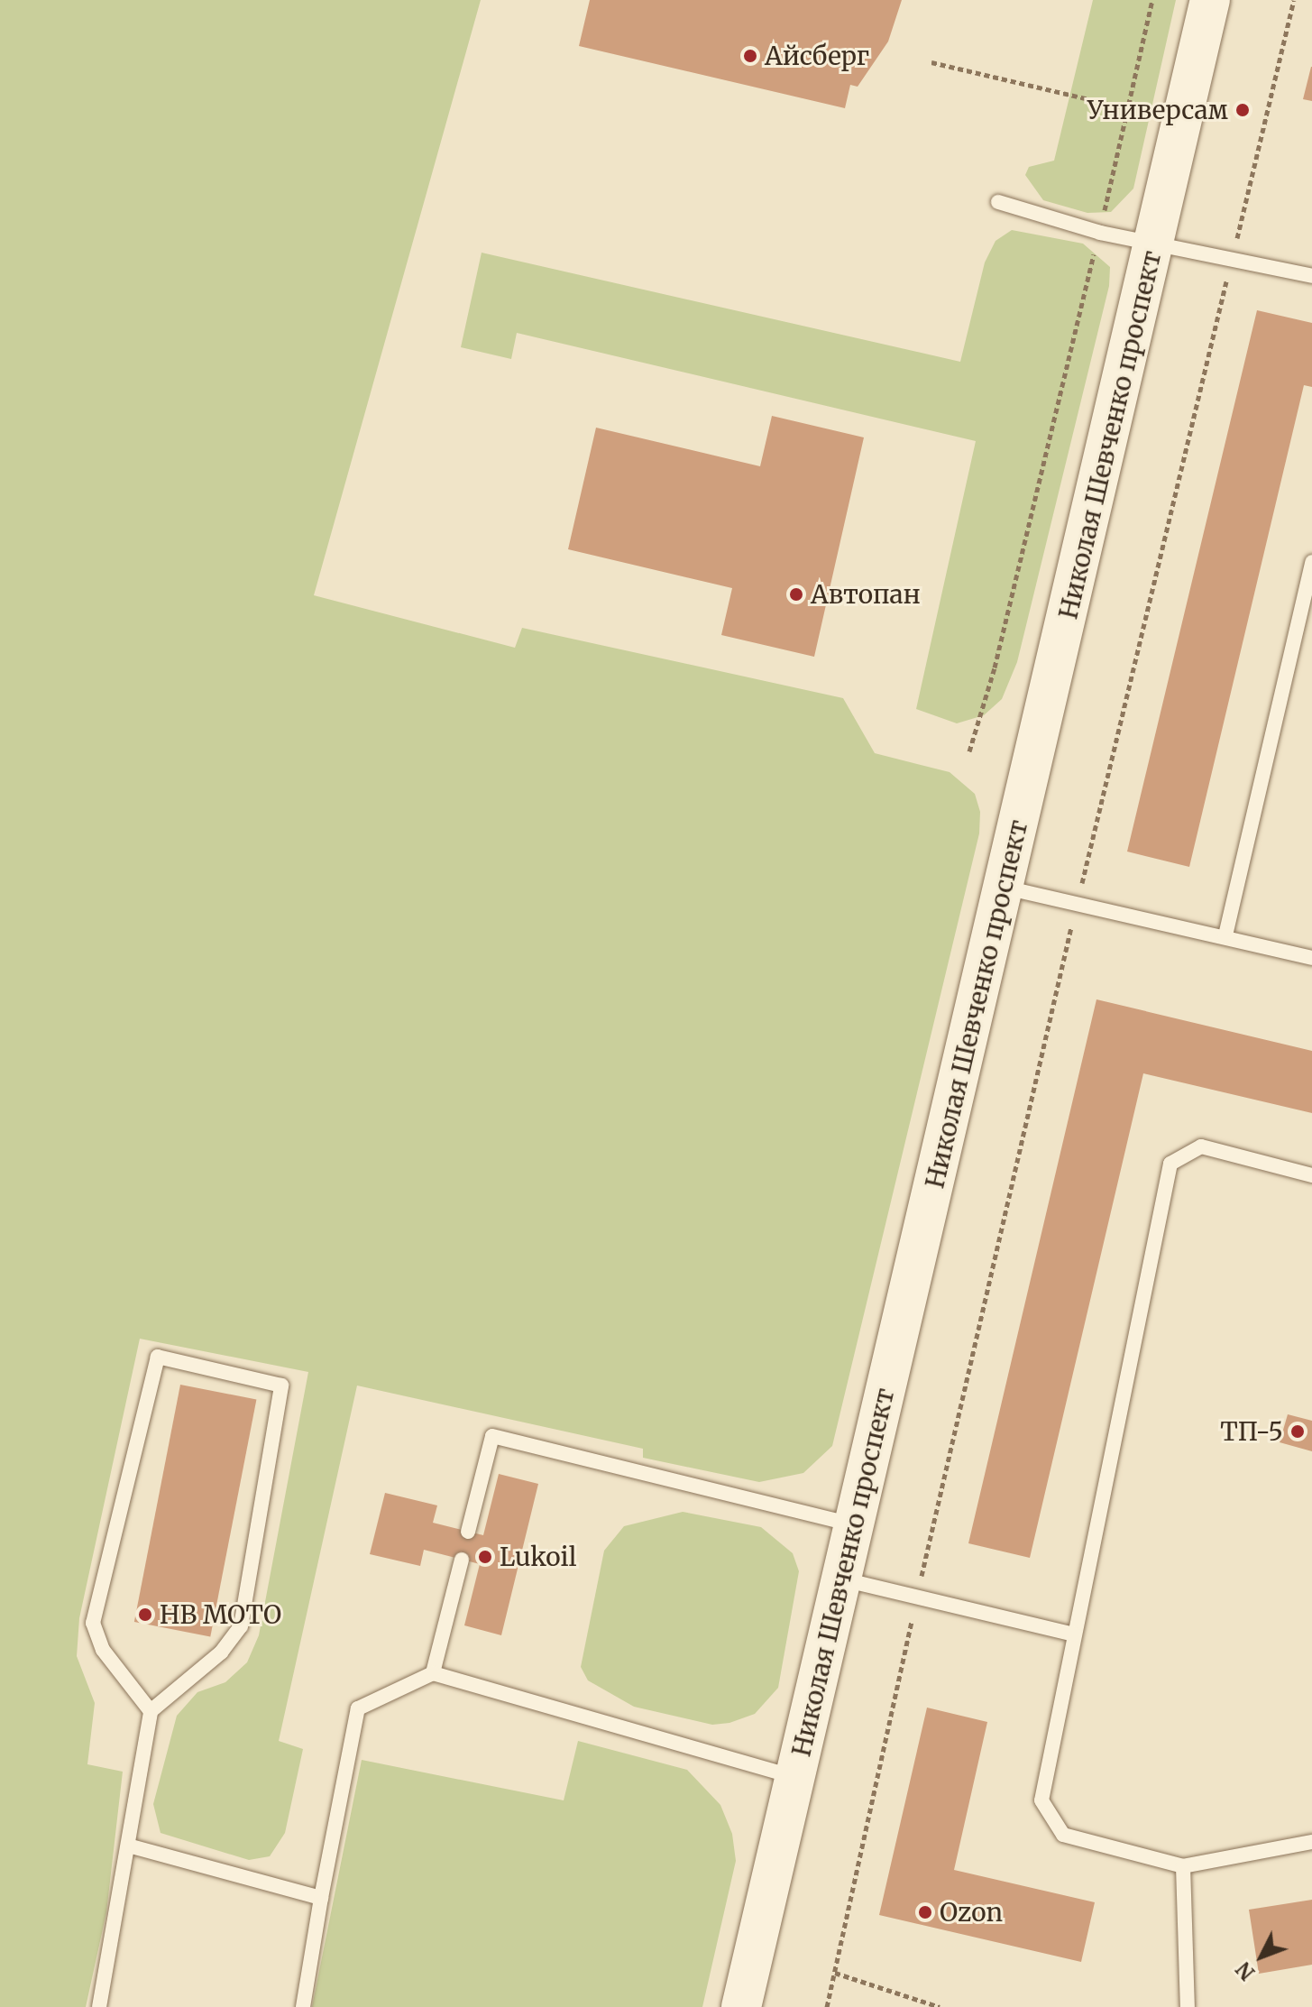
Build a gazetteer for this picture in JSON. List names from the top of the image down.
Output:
{
  "streets": {
    "main road": ["Николая Шевченко проспект"]
  },
  "places": [
    "Айсберг",
    "Универсам",
    "Автопан",
    "ТП-5",
    "Lukoil",
    "HB MOTO",
    "Ozon"
  ],
  "north": "bottom left"
}
